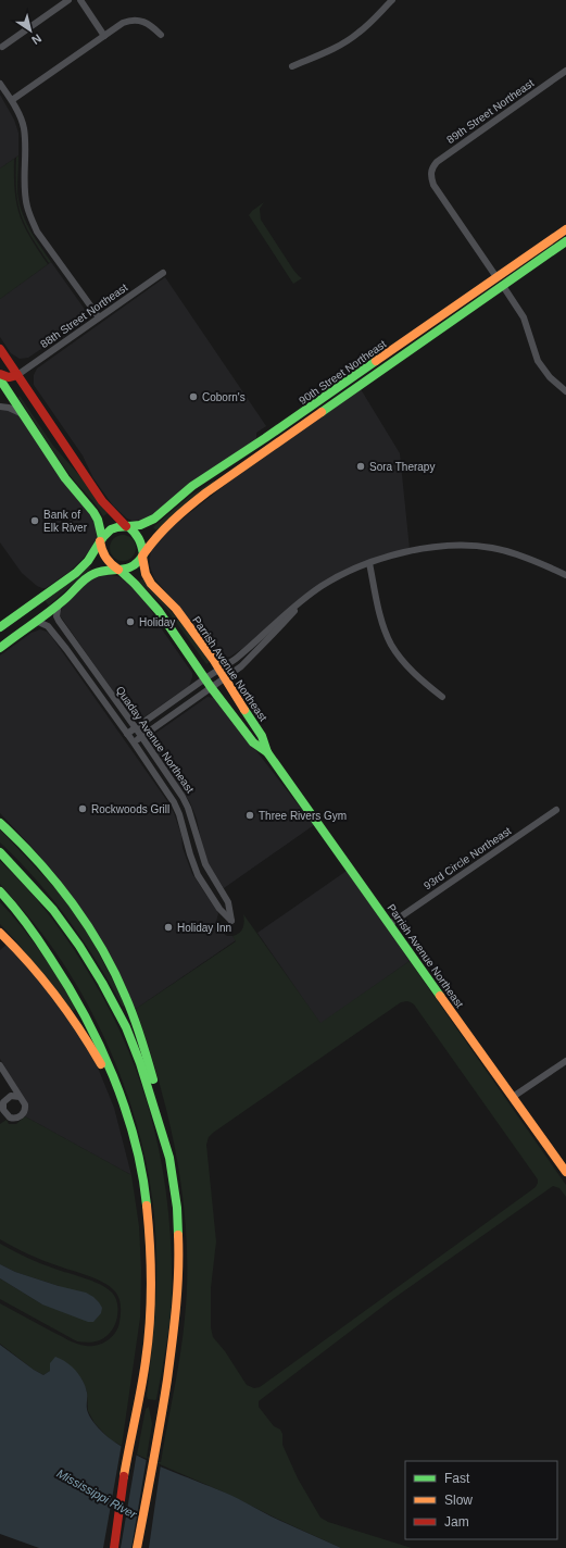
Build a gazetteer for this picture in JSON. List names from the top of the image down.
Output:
{
  "streets": {
    "main road": ["90th Street Northeast", "Parrish Avenue Northeast"],
    "street": [
      "89th Street Northeast",
      "88th Street Northeast",
      "Quaday Avenue Northeast",
      "93rd Circle Northeast"
    ]
  },
  "crossings": [
    ["89th Street Northeast", "90th Street Northeast"],
    ["90th Street Northeast", "Parrish Avenue Northeast"],
    ["Parrish Avenue Northeast", "93rd Circle Northeast"]
  ],
  "water": ["Mississippi River"],
  "places": [
    "Coborn's",
    "Sora Therapy",
    "Bank of Elk River",
    "Holiday",
    "Rockwoods Grill",
    "Three Rivers Gym",
    "Holiday Inn"
  ],
  "legend": ["Fast", "Slow", "Jam"],
  "north": "bottom right"
}
